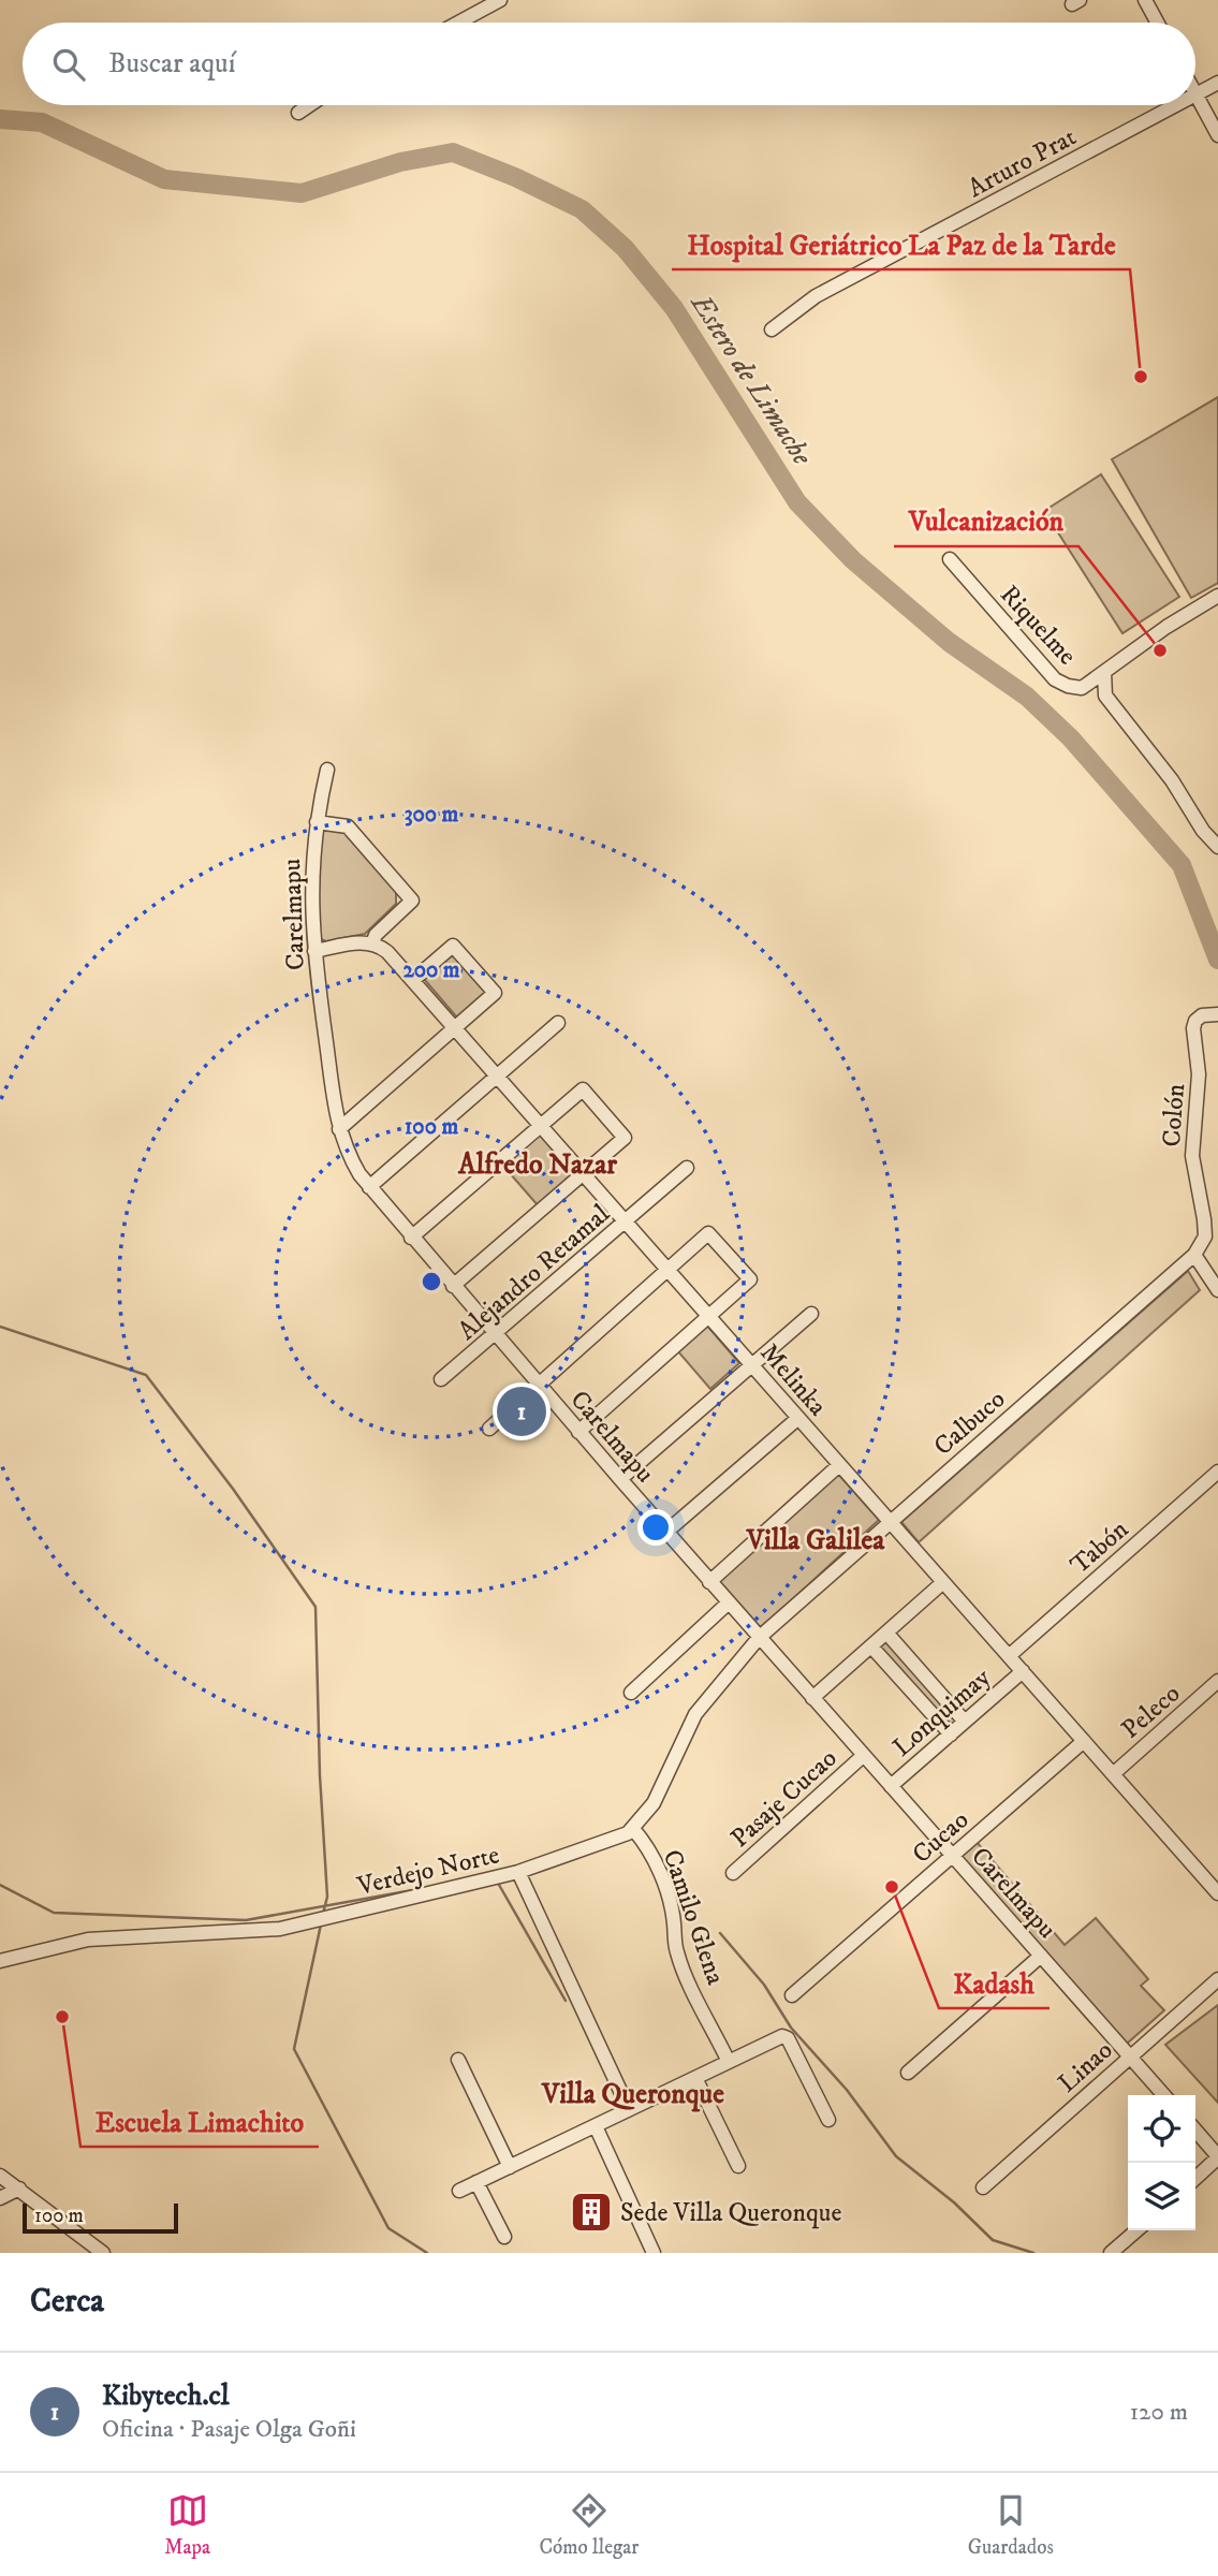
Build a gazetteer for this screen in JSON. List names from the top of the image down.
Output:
{
  "streets": {
    "street": [
      "Arturo Prat",
      "Riquelme",
      "Carelmapu",
      "Colón",
      "Alejandro Retamal",
      "Melinka",
      "Calbuco",
      "Tabón",
      "Peleco",
      "Lonquimay",
      "Pasaje Cucao",
      "Cucao",
      "Verdejo Norte",
      "Camilo Glena",
      "Linao"
    ]
  },
  "crossings": [
    ["Carelmapu", "Alejandro Retamal"],
    ["Carelmapu", "Calbuco"],
    ["Carelmapu", "Lonquimay"],
    ["Carelmapu", "Pasaje Cucao"],
    ["Carelmapu", "Cucao"],
    ["Carelmapu", "Verdejo Norte"],
    ["Carelmapu", "Linao"],
    ["Colón", "Calbuco"],
    ["Alejandro Retamal", "Melinka"],
    ["Melinka", "Calbuco"],
    ["Melinka", "Tabón"],
    ["Melinka", "Peleco"],
    ["Melinka", "Lonquimay"],
    ["Melinka", "Cucao"],
    ["Calbuco", "Verdejo Norte"],
    ["Verdejo Norte", "Camilo Glena"]
  ],
  "districts": ["Alfredo Nazar", "Villa Galilea", "Villa Queronque"],
  "water": ["Estero de Limache"],
  "places": {
    "other": [
      "Hospital Geriátrico La Paz de la Tarde",
      "Vulcanización",
      "Kadash",
      "Escuela Limachito"
    ],
    "building": ["Sede Villa Queronque"]
  },
  "scale_bar": "100 m",
  "page": {
    "search": "Buscar aquí",
    "pins": "1",
    "scale": "100 m",
    "heading": "Cerca",
    "list": [
      {
        "mark": "1",
        "name": "Kibytech.cl",
        "note": "Oficina · Pasaje Olga Goñi",
        "value": "120 m"
      }
    ],
    "nav": ["Mapa", "Cómo llegar", "Guardados"]
  },
  "rings": ["300 m", "200 m", "100 m"]
}
